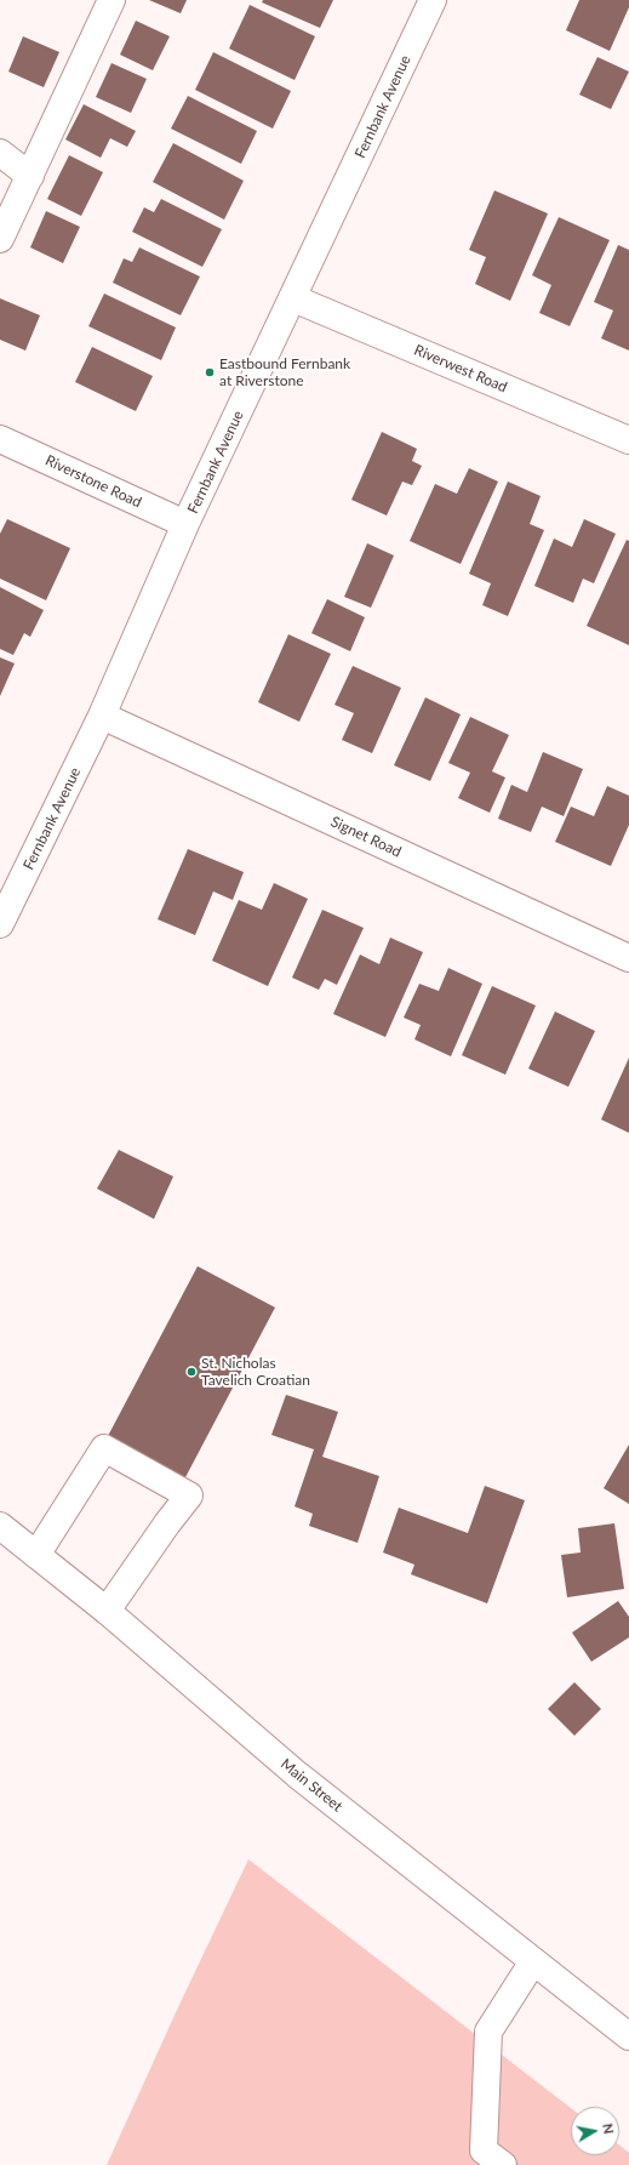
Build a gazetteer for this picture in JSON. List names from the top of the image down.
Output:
{
  "streets": {
    "street": [
      "Fernbank Avenue",
      "Riverwest Road",
      "Riverstone Road",
      "Signet Road",
      "Main Street"
    ]
  },
  "crossings": [
    ["Fernbank Avenue", "Riverwest Road"],
    ["Fernbank Avenue", "Riverstone Road"],
    ["Fernbank Avenue", "Signet Road"]
  ],
  "places": ["Eastbound Fernbank at Riverstone", "St. Nicholas Tavelich Croatian"],
  "north": "right"
}
